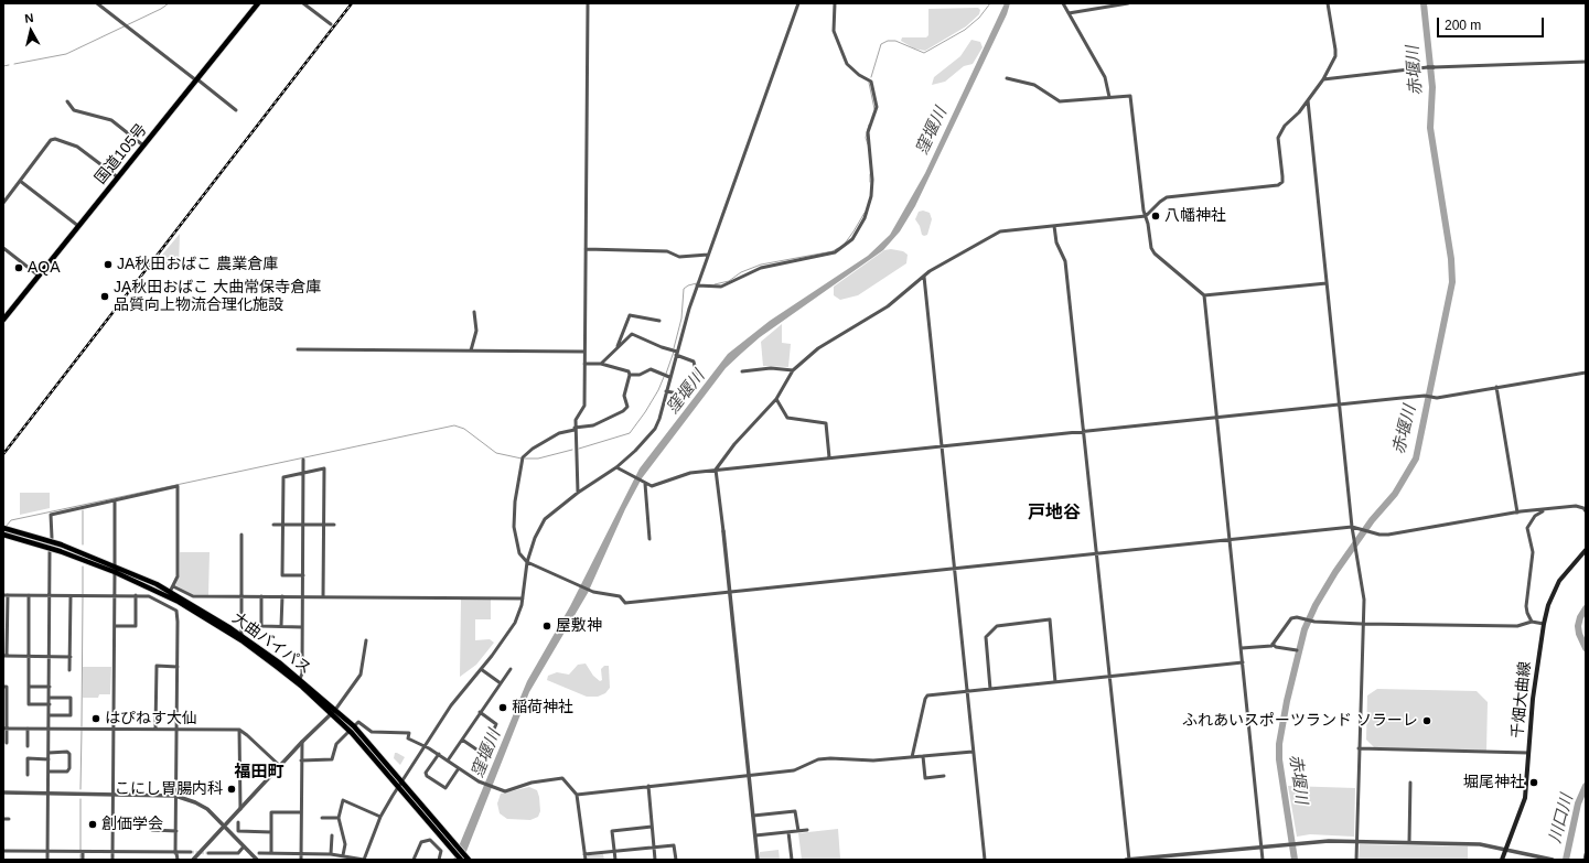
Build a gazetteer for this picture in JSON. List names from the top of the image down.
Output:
{
  "streets": {
    "highway": ["国道105号", "大曲バイパス"],
    "main road": ["千畑大曲線"]
  },
  "districts": ["戸地谷", "福田町"],
  "water": ["赤堰川", "窪堰川", "川口川"],
  "places": [
    "八幡神社",
    "JA秋田おばこ 農業倉庫",
    "AQA",
    "JA秋田おばこ 大曲常保寺倉庫 品質向上物流合理化施設",
    "屋敷神",
    "稲荷神社",
    "はぴねす大仙",
    "ふれあいスポーツランド ソラーレ",
    "堀尾神社",
    "こにし胃腸内科",
    "創価学会"
  ],
  "scale_bar": "200 m",
  "north": "top"
}
